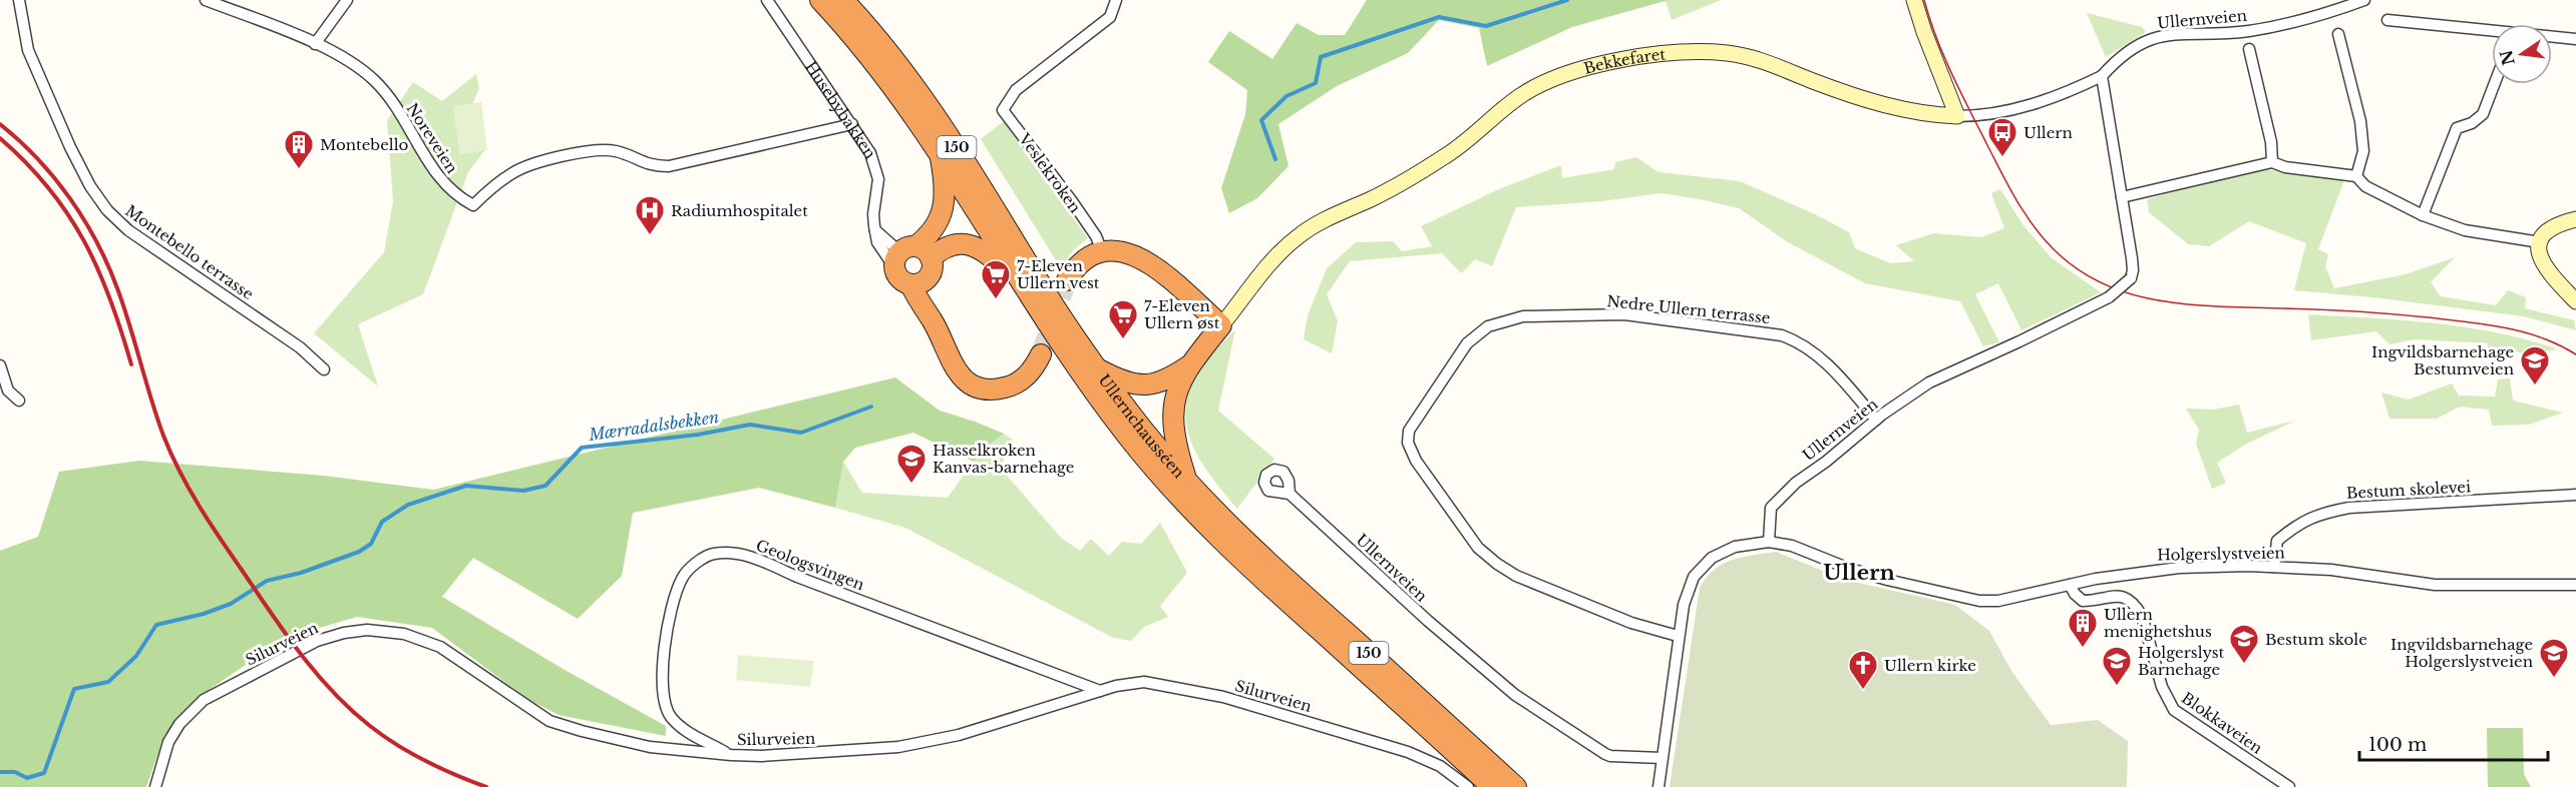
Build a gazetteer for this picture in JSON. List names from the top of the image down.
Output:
{
  "streets": {
    "highway": ["Husebybakken", "150", "Ullernchausséen"],
    "street": [
      "Ullernveien",
      "Bekkefaret",
      "Noreveien",
      "Veslekroken",
      "Montebello terrasse",
      "Nedre Ullern terrasse",
      "Bestum skolevei",
      "Holgerslystveien",
      "Geologsvingen",
      "Silurveien",
      "Blokkaveien"
    ]
  },
  "crossings": [
    ["Ullernveien", "Bekkefaret"],
    ["Ullernveien", "Nedre Ullern terrasse"],
    ["Ullernveien", "Holgerslystveien"],
    ["Bekkefaret", "150"],
    ["Husebybakken", "Noreveien"],
    ["Husebybakken", "150"],
    ["150", "Ullernchausséen"],
    ["Bestum skolevei", "Holgerslystveien"],
    ["Holgerslystveien", "Blokkaveien"],
    ["Geologsvingen", "Silurveien"]
  ],
  "districts": ["Ullern"],
  "water": ["Mærradalsbekken"],
  "places": {
    "bus stop": ["Ullern"],
    "building": ["Montebello", "Ullern menighetshus"],
    "hospital": ["Radiumhospitalet"],
    "supermarket": ["7-Eleven Ullern vest", "7-Eleven Ullern øst"],
    "school or university": [
      "Ingvildsbarnehage Bestumveien",
      "Hasselkroken Kanvas-barnehage",
      "Bestum skole",
      "Ingvildsbarnehage Holgerslystveien",
      "Holgerslyst Barnehage"
    ],
    "church": ["Ullern kirke"]
  },
  "scale_bar": "100 m",
  "north": "left"
}
